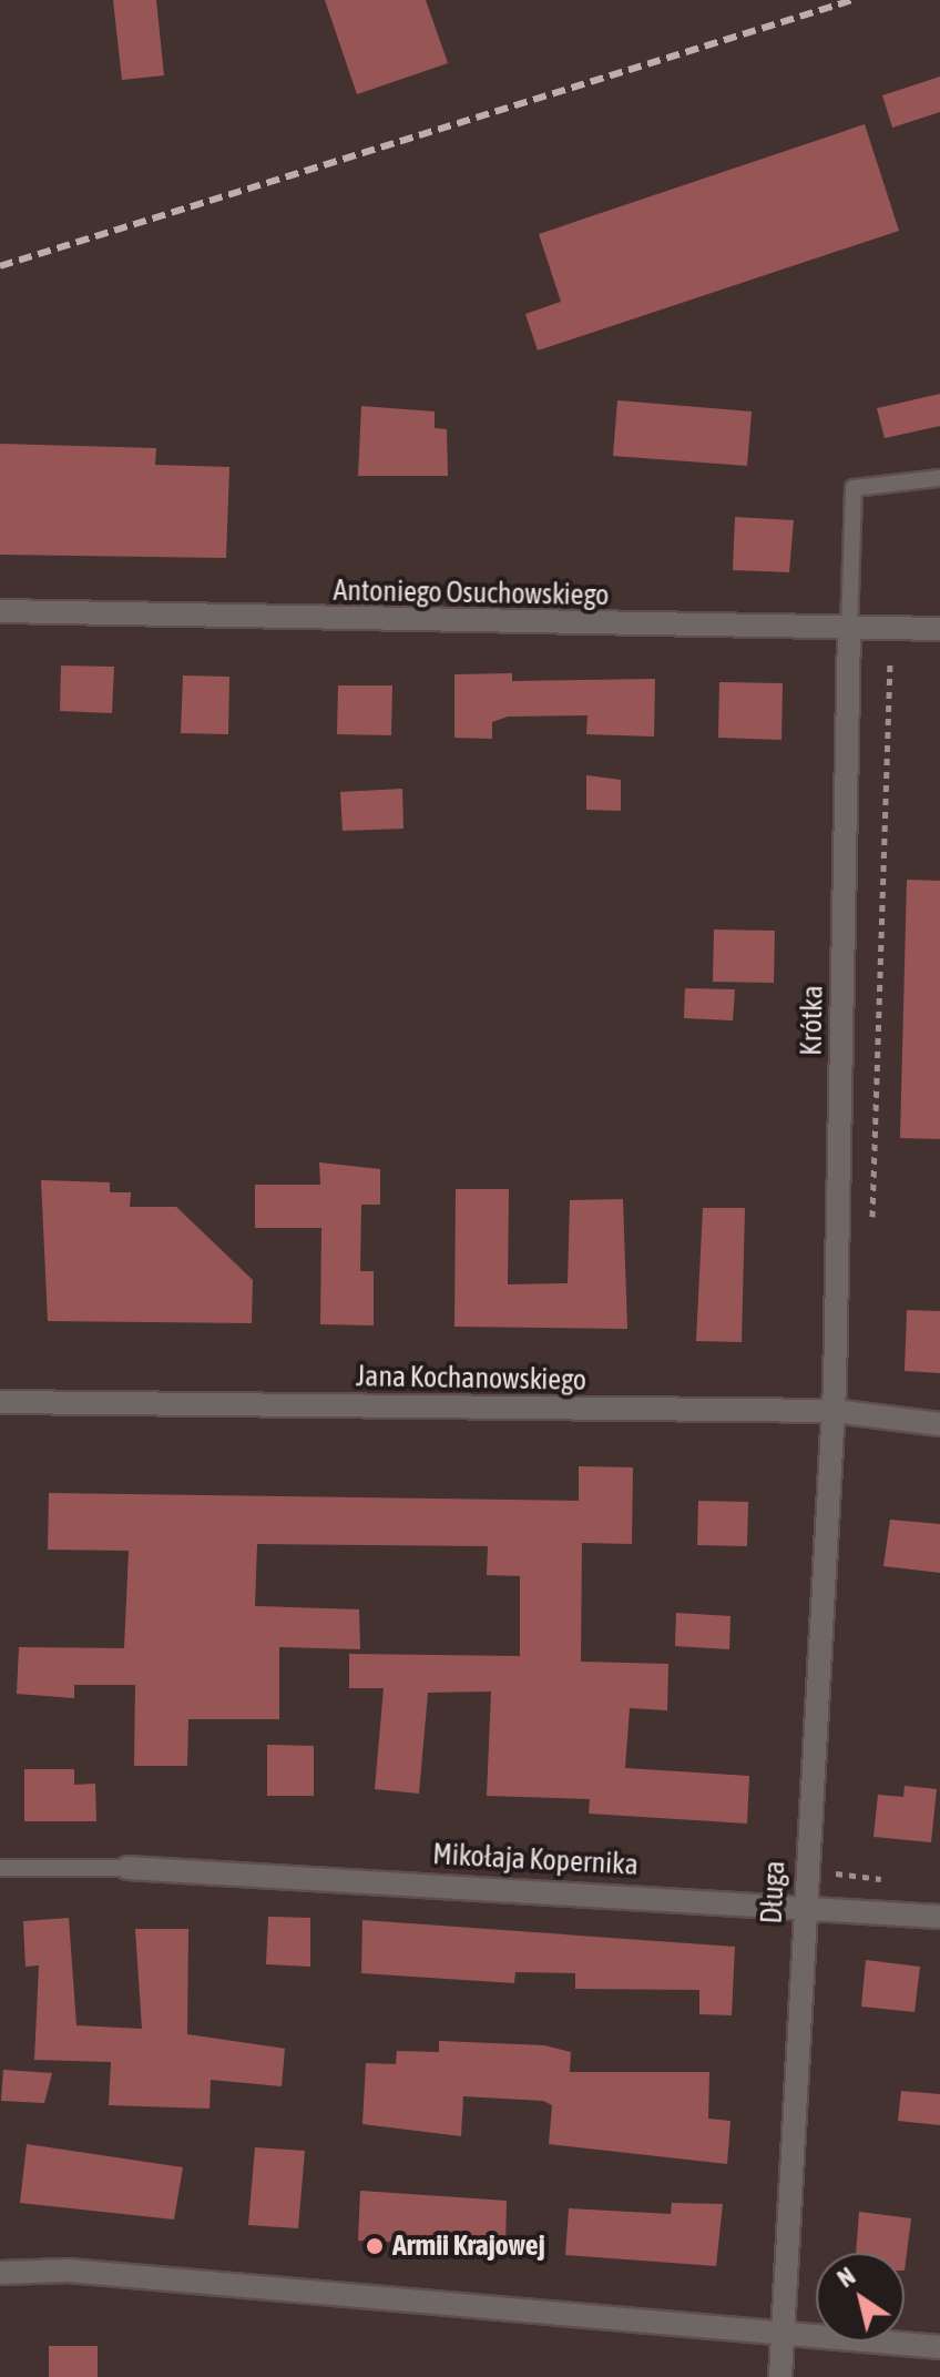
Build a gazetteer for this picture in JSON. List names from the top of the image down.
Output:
{
  "streets": {
    "street": [
      "Antoniego Osuchowskiego",
      "Krótka",
      "Jana Kochanowskiego",
      "Mikołaja Kopernika",
      "Długa"
    ]
  },
  "crossings": [
    ["Antoniego Osuchowskiego", "Krótka"],
    ["Krótka", "Jana Kochanowskiego"],
    ["Krótka", "Długa"],
    ["Jana Kochanowskiego", "Długa"],
    ["Mikołaja Kopernika", "Długa"]
  ],
  "places": ["Armii Krajowej"],
  "north": "top left"
}
